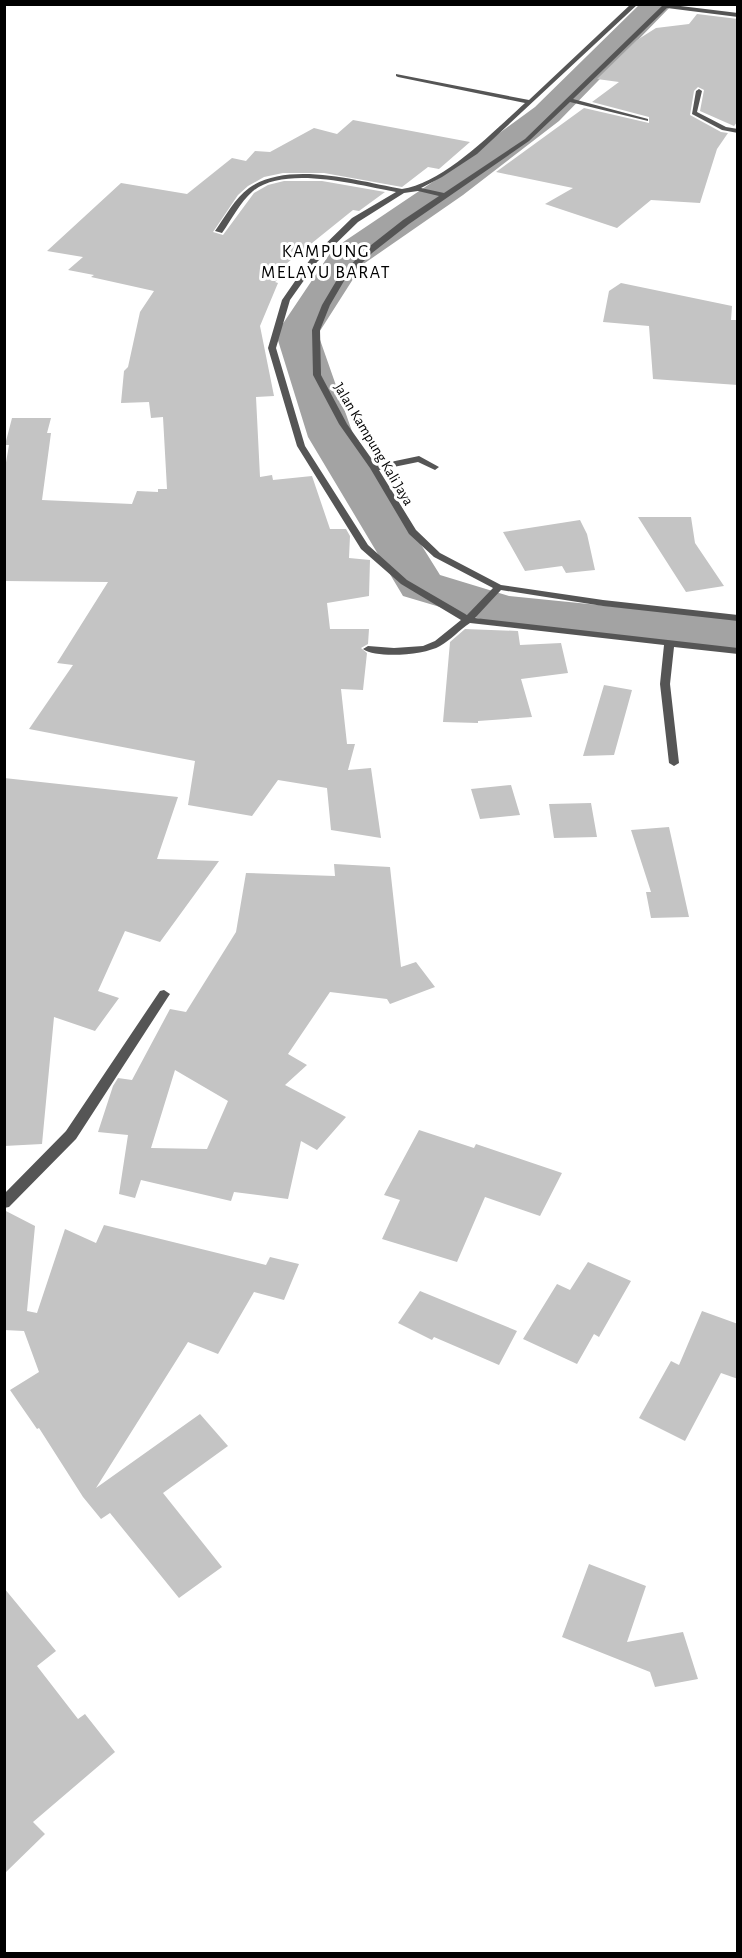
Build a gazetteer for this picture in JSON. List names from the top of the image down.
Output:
{
  "streets": {
    "street": ["Jalan Kampung Kali Jaya"]
  },
  "districts": ["KAMPUNG MELAYU BARAT"]
}
